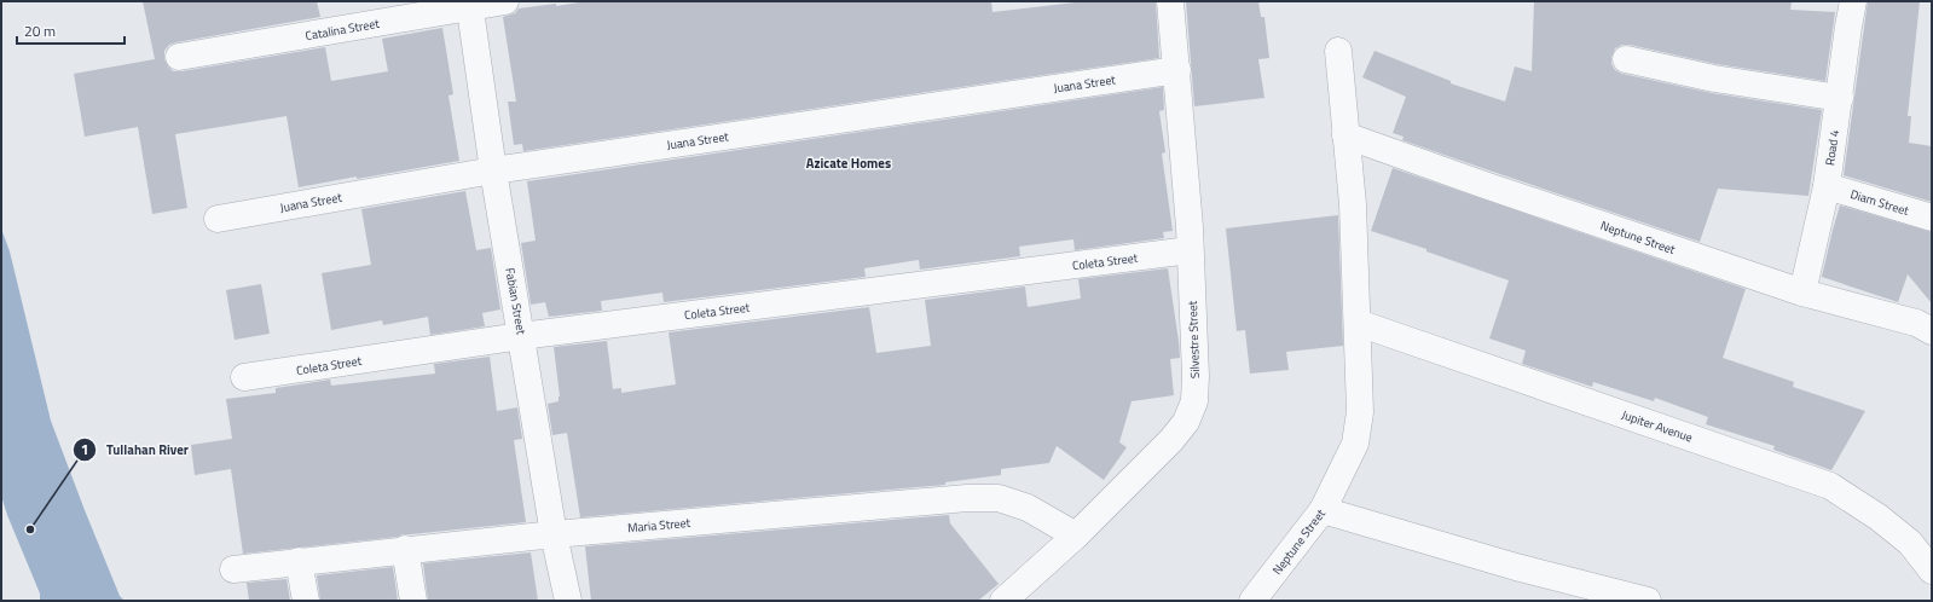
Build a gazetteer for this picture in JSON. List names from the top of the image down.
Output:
{
  "streets": {
    "street": [
      "Catalina Street",
      "Juana Street",
      "Road 4",
      "Diam Street",
      "Neptune Street",
      "Coleta Street",
      "Fabian Street",
      "Silvestre Street",
      "Jupiter Avenue",
      "Maria Street"
    ]
  },
  "crossings": [
    ["Catalina Street", "Fabian Street"],
    ["Juana Street", "Fabian Street"],
    ["Juana Street", "Silvestre Street"],
    ["Road 4", "Diam Street"],
    ["Road 4", "Neptune Street"],
    ["Neptune Street", "Jupiter Avenue"],
    ["Coleta Street", "Fabian Street"],
    ["Coleta Street", "Silvestre Street"],
    ["Fabian Street", "Maria Street"],
    ["Silvestre Street", "Maria Street"]
  ],
  "districts": ["Azicate Homes"],
  "places": ["Tullahan River"],
  "scale_bar": "20 m"
}
